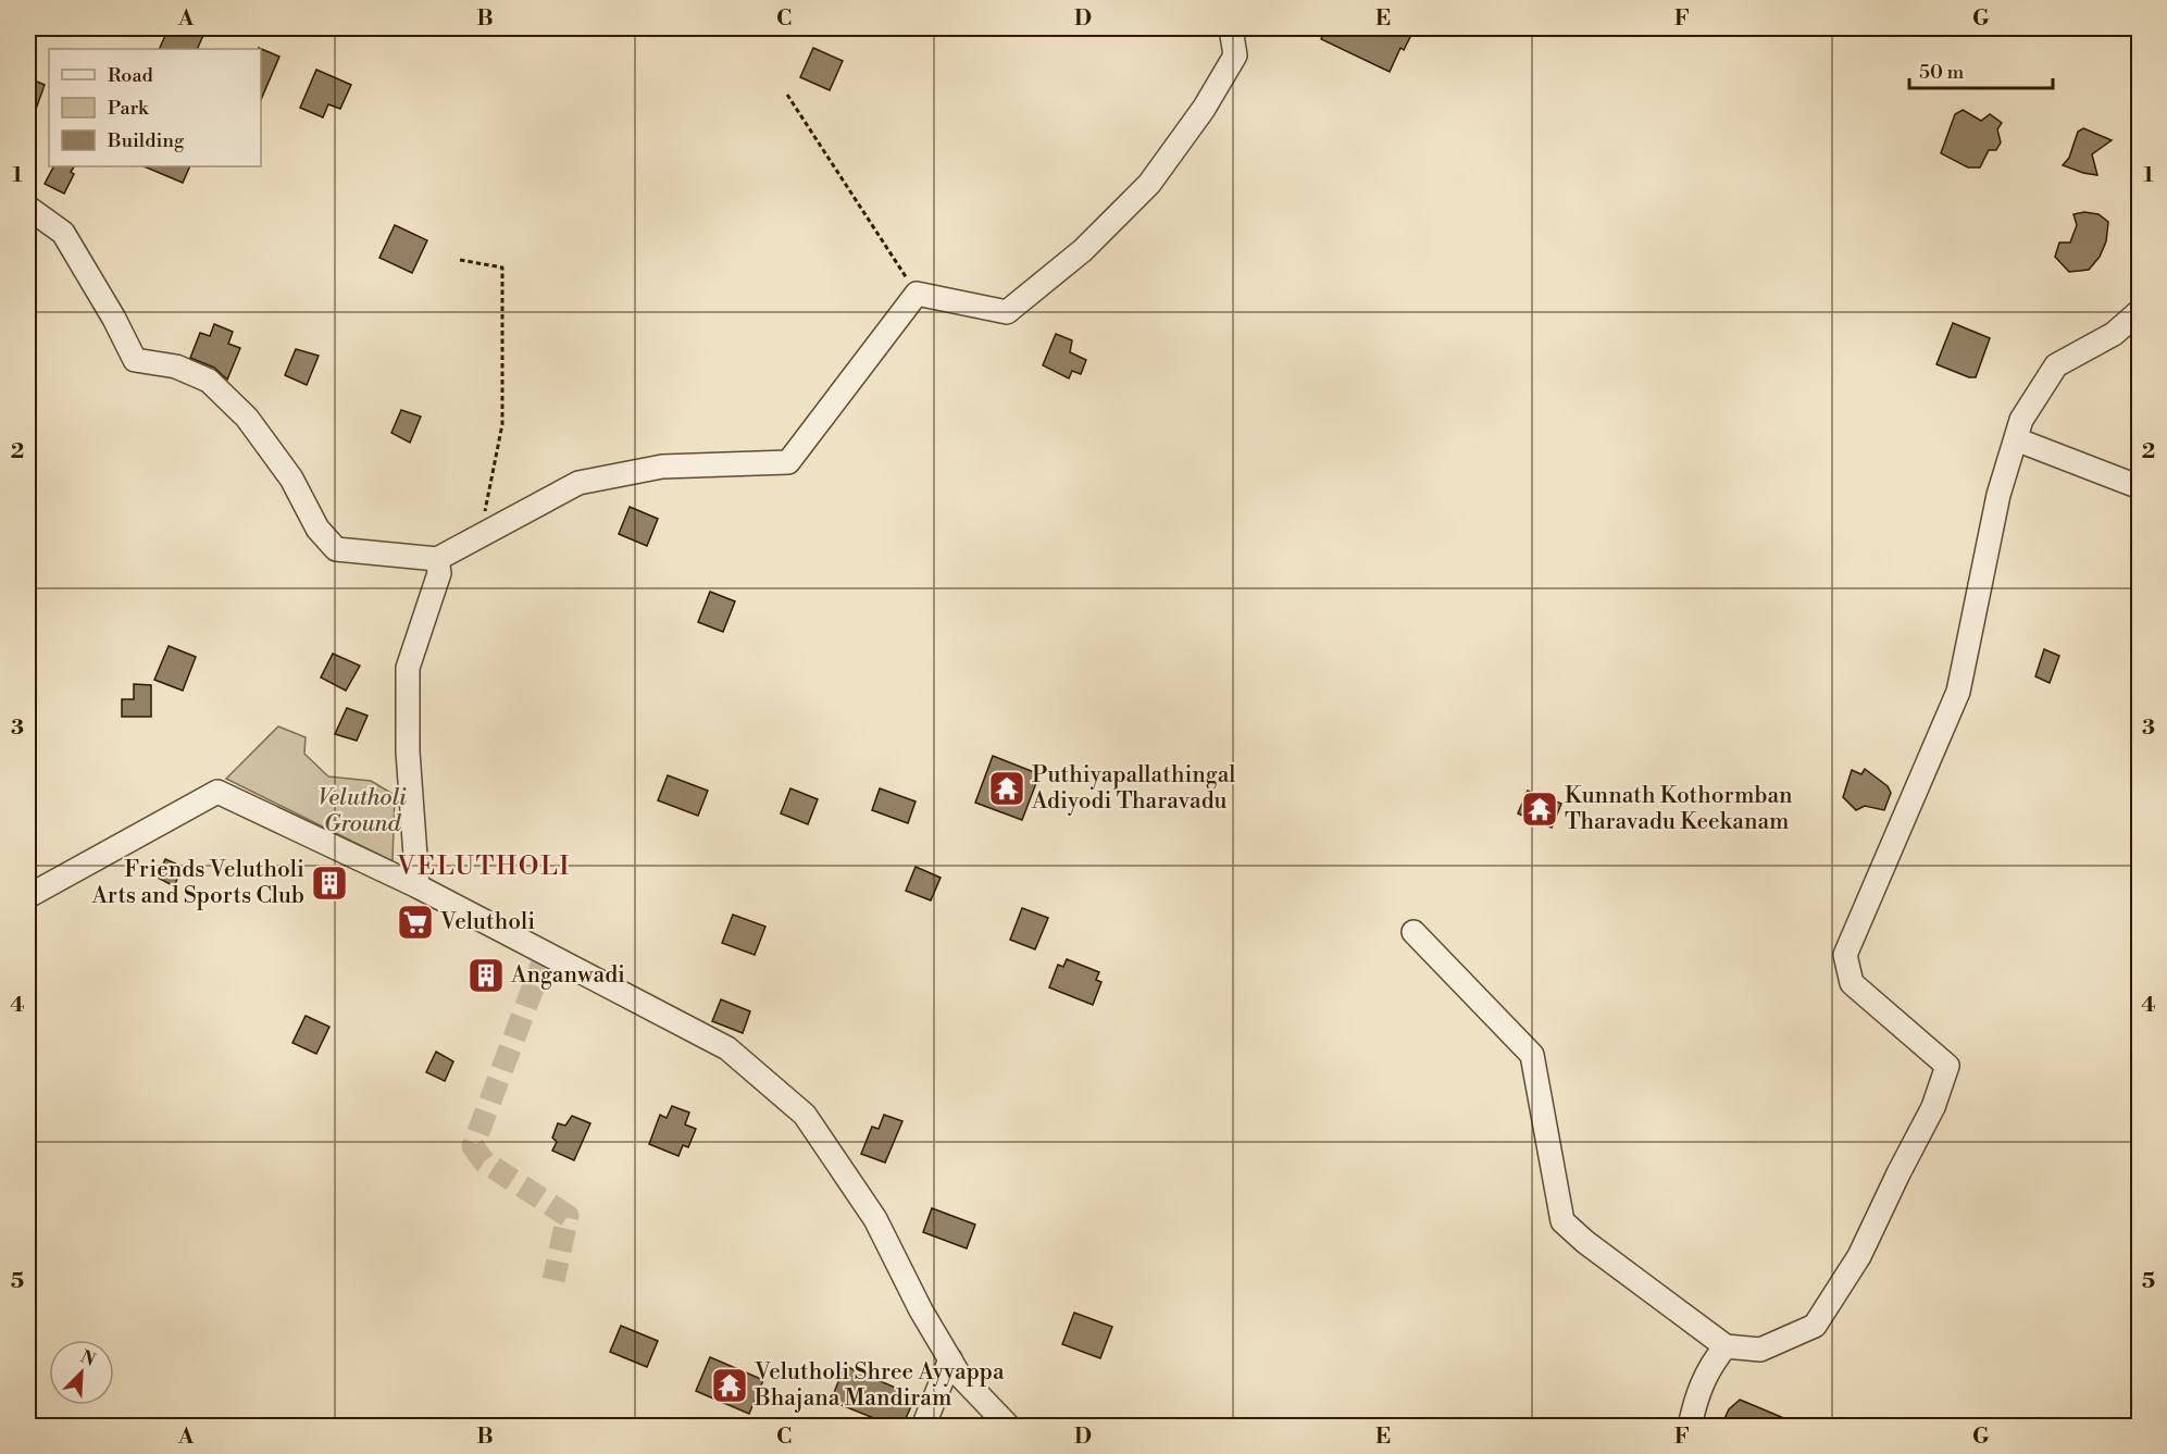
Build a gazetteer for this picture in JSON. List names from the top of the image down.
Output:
{
  "districts": ["VELUTHOLI"],
  "parks": ["Velutholi Ground"],
  "places": {
    "temple": ["Puthiyapallathingal Adiyodi Tharavadu", "Kunnath Kothormban Tharavadu Keekanam", "Velutholi Shree Ayyappa Bhajana Mandiram"],
    "building": ["Friends Velutholi Arts and Sports Club", "Anganwadi"],
    "supermarket": ["Velutholi"]
  },
  "legend": ["Road", "Park", "Building"],
  "scale_bar": "50 m",
  "north": "top right",
  "grid": {
    "columns": [
      "A",
      "B",
      "C",
      "D",
      "E",
      "F",
      "G"
    ],
    "rows": [
      "1",
      "2",
      "3",
      "4",
      "5"
    ]
  }
}
